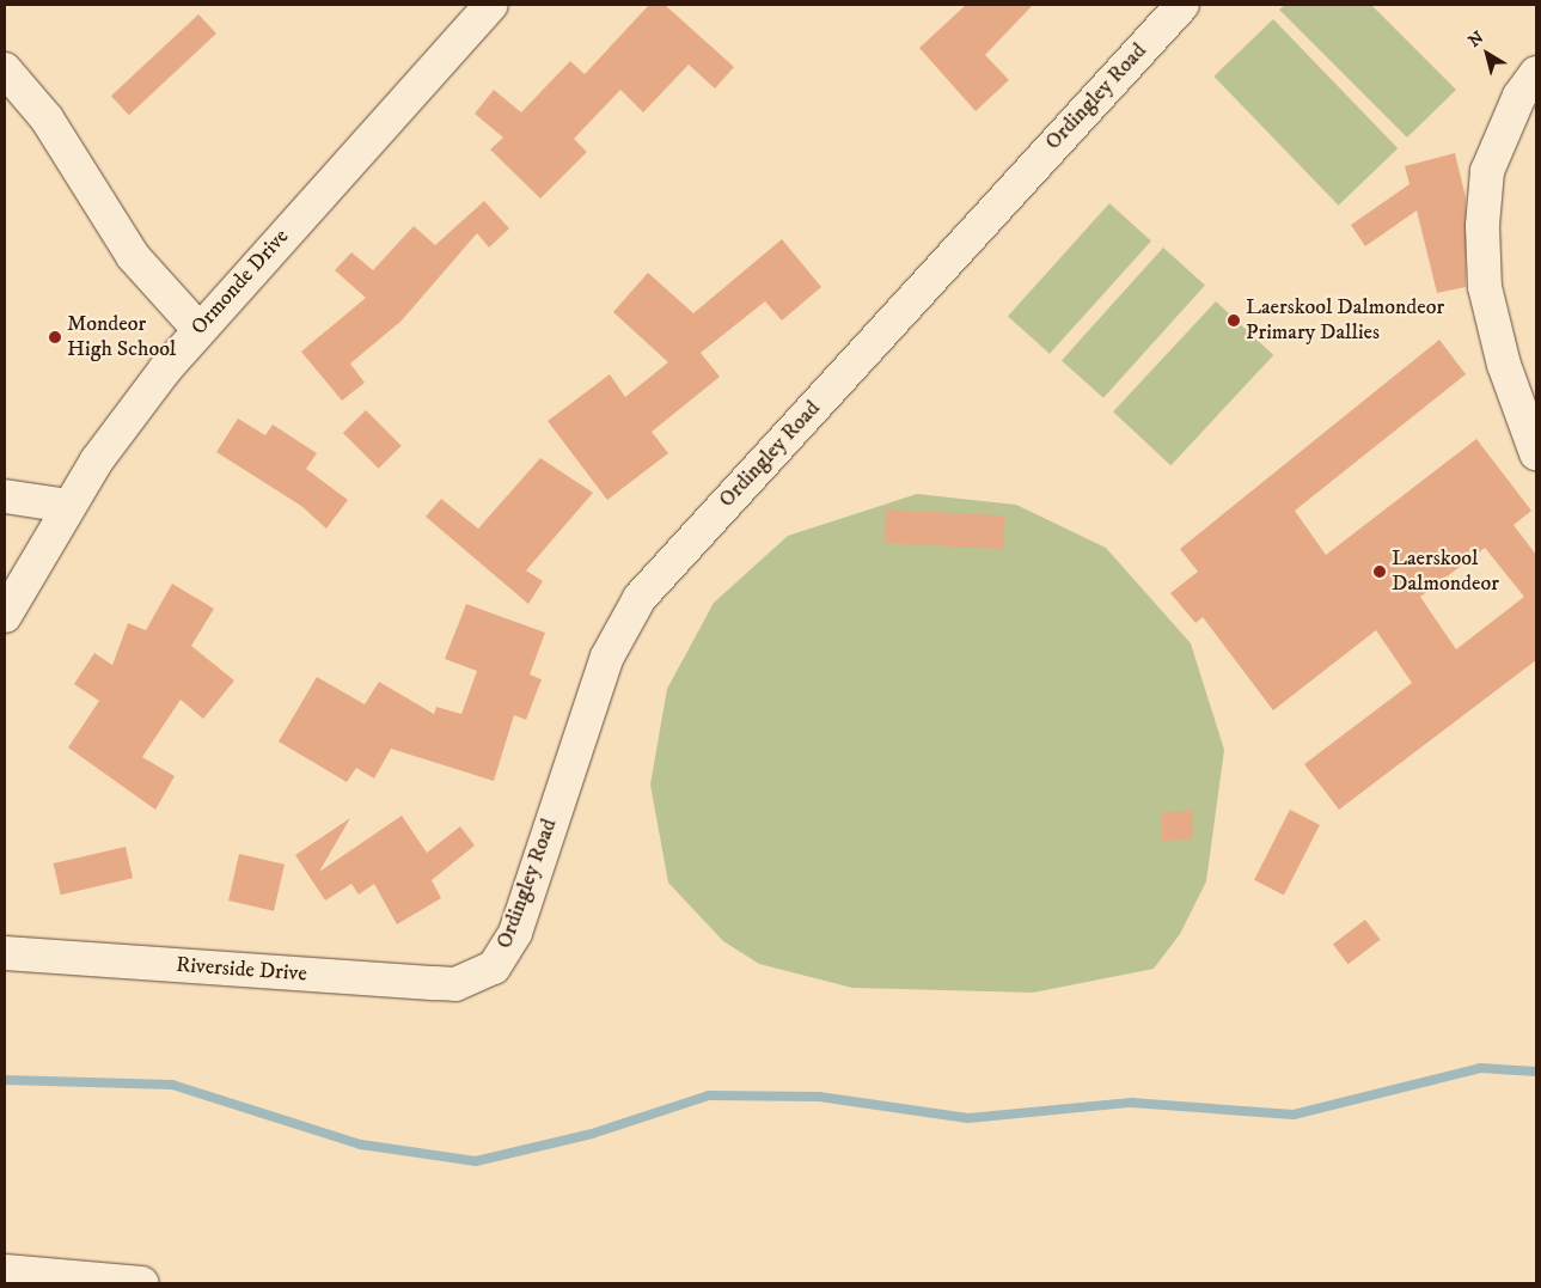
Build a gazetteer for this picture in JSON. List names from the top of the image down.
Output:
{
  "streets": {
    "street": ["Ordingley Road", "Ormonde Drive", "Riverside Drive"]
  },
  "crossings": [
    ["Ordingley Road", "Riverside Drive"]
  ],
  "places": ["Laerskool Dalmondeor Primary Dallies", "Mondeor High School", "Laerskool Dalmondeor"],
  "north": "top left"
}
